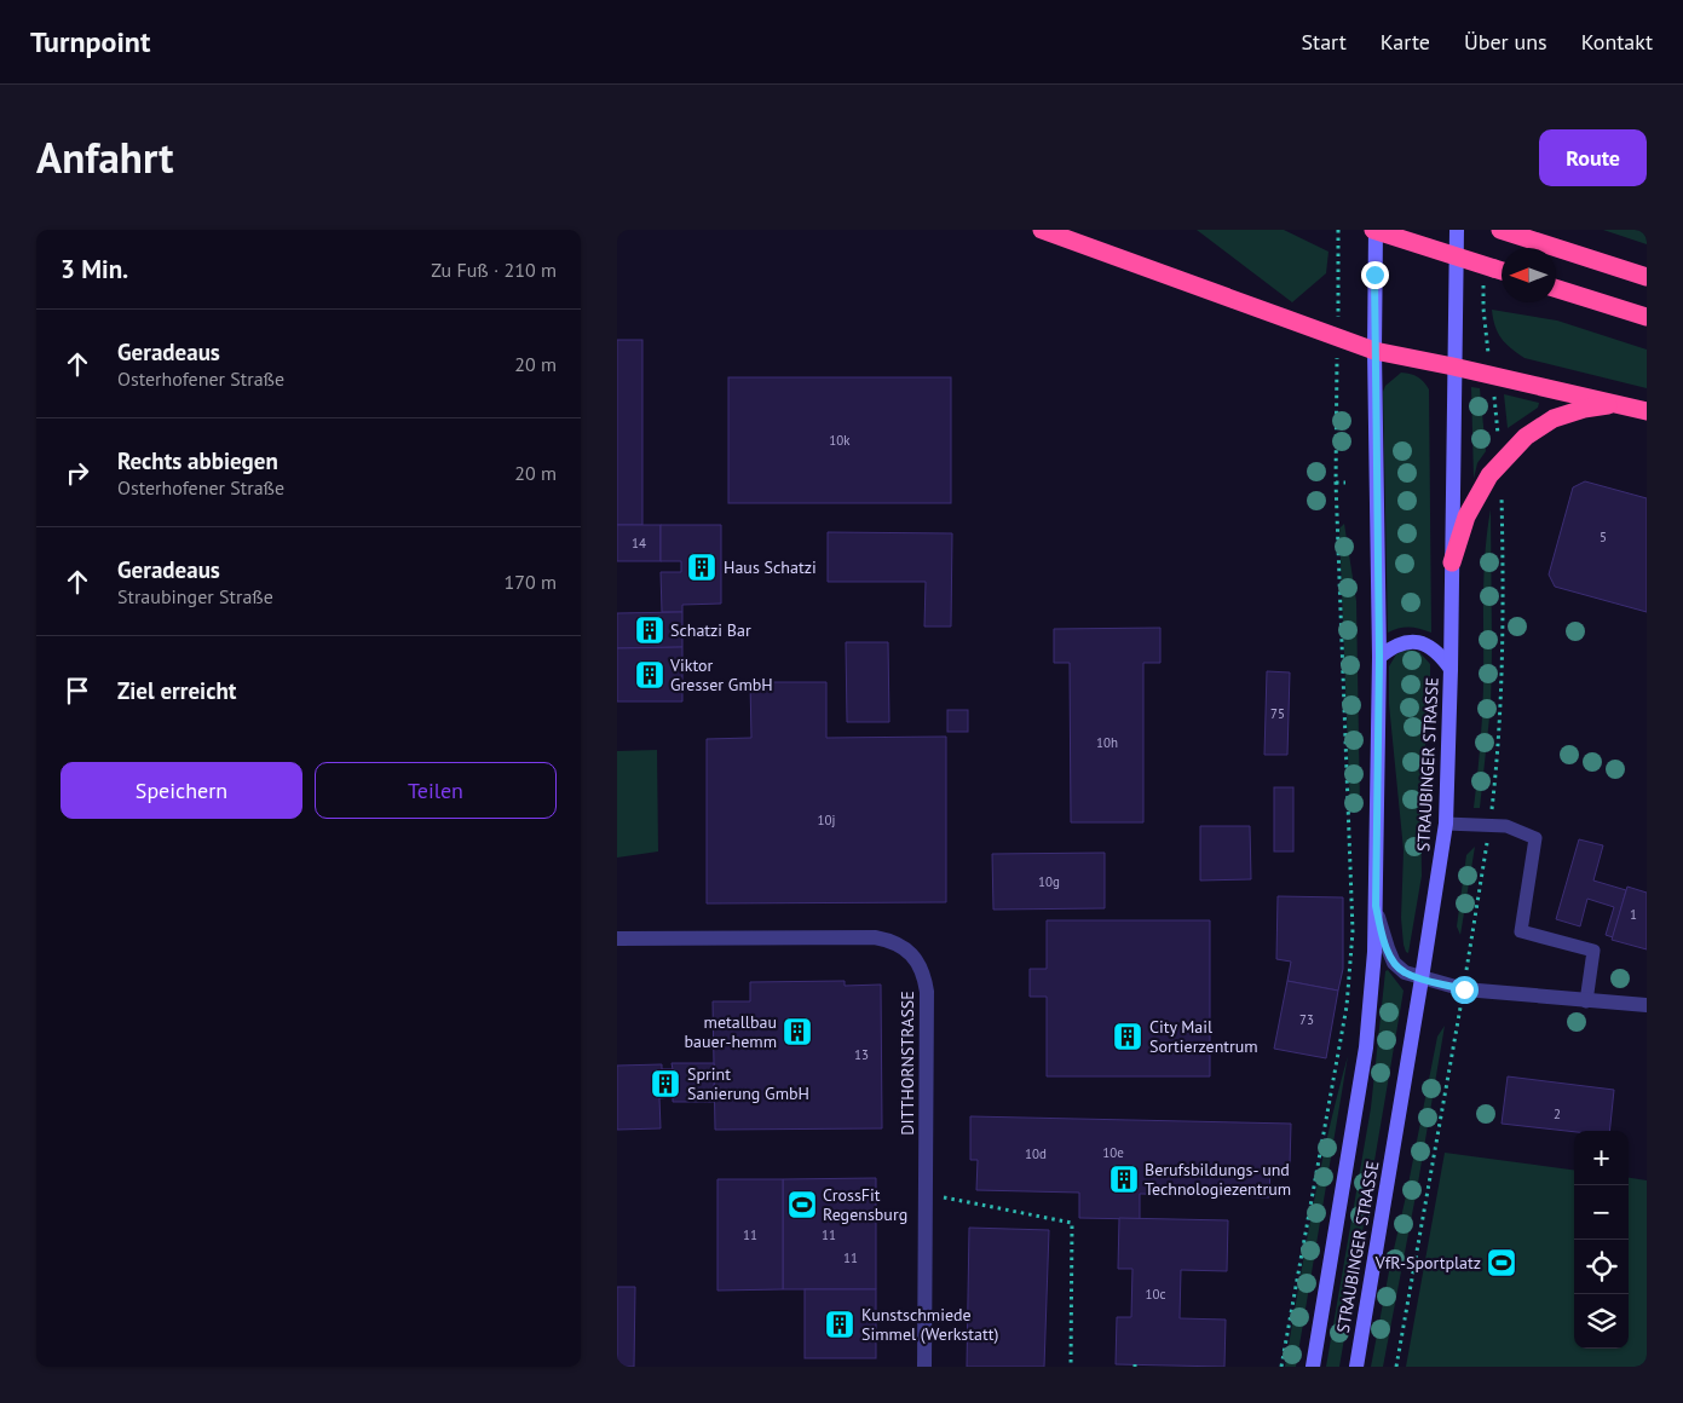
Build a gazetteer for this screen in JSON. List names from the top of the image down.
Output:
{
  "streets": {
    "main road": ["STRAUBINGER STRASSE"],
    "street": ["DITTHORNSTRASSE"]
  },
  "places": {
    "building": [
      "Haus Schatzi",
      "Schatzi Bar",
      "Viktor Gresser GmbH",
      "metallbau bauer-hemm",
      "City Mail Sortierzentrum",
      "Sprint Sanierung GmbH",
      "Berufsbildungs- und Technologiezentrum",
      "Kunstschmiede Simmel (Werkstatt)"
    ],
    "sports": ["CrossFit Regensburg", "VfR-Sportplatz"]
  },
  "house_numbers": [
    "10k",
    "5",
    "14",
    "75",
    "10h",
    "10j",
    "10g",
    "1",
    "73",
    "13",
    "2",
    "10e",
    "10d",
    "11",
    "11",
    "11",
    "10c"
  ],
  "north": "left",
  "page": {
    "header": "Turnpoint",
    "nav": [
      "Start",
      "Karte",
      "Über uns",
      "Kontakt"
    ],
    "title": "Anfahrt",
    "buttons": [
      "Route",
      ["Speichern", "Teilen"]
    ],
    "heading": ["3 Min.", "Zu Fuß · 210 m"],
    "list": [
      ["Geradeaus", "Osterhofener Straße", "20 m"],
      ["Rechts abbiegen", "Osterhofener Straße", "20 m"],
      ["Geradeaus", "Straubinger Straße", "170 m"],
      "Ziel erreicht"
    ],
    "map_buttons": ["+", "−"]
  }
}
